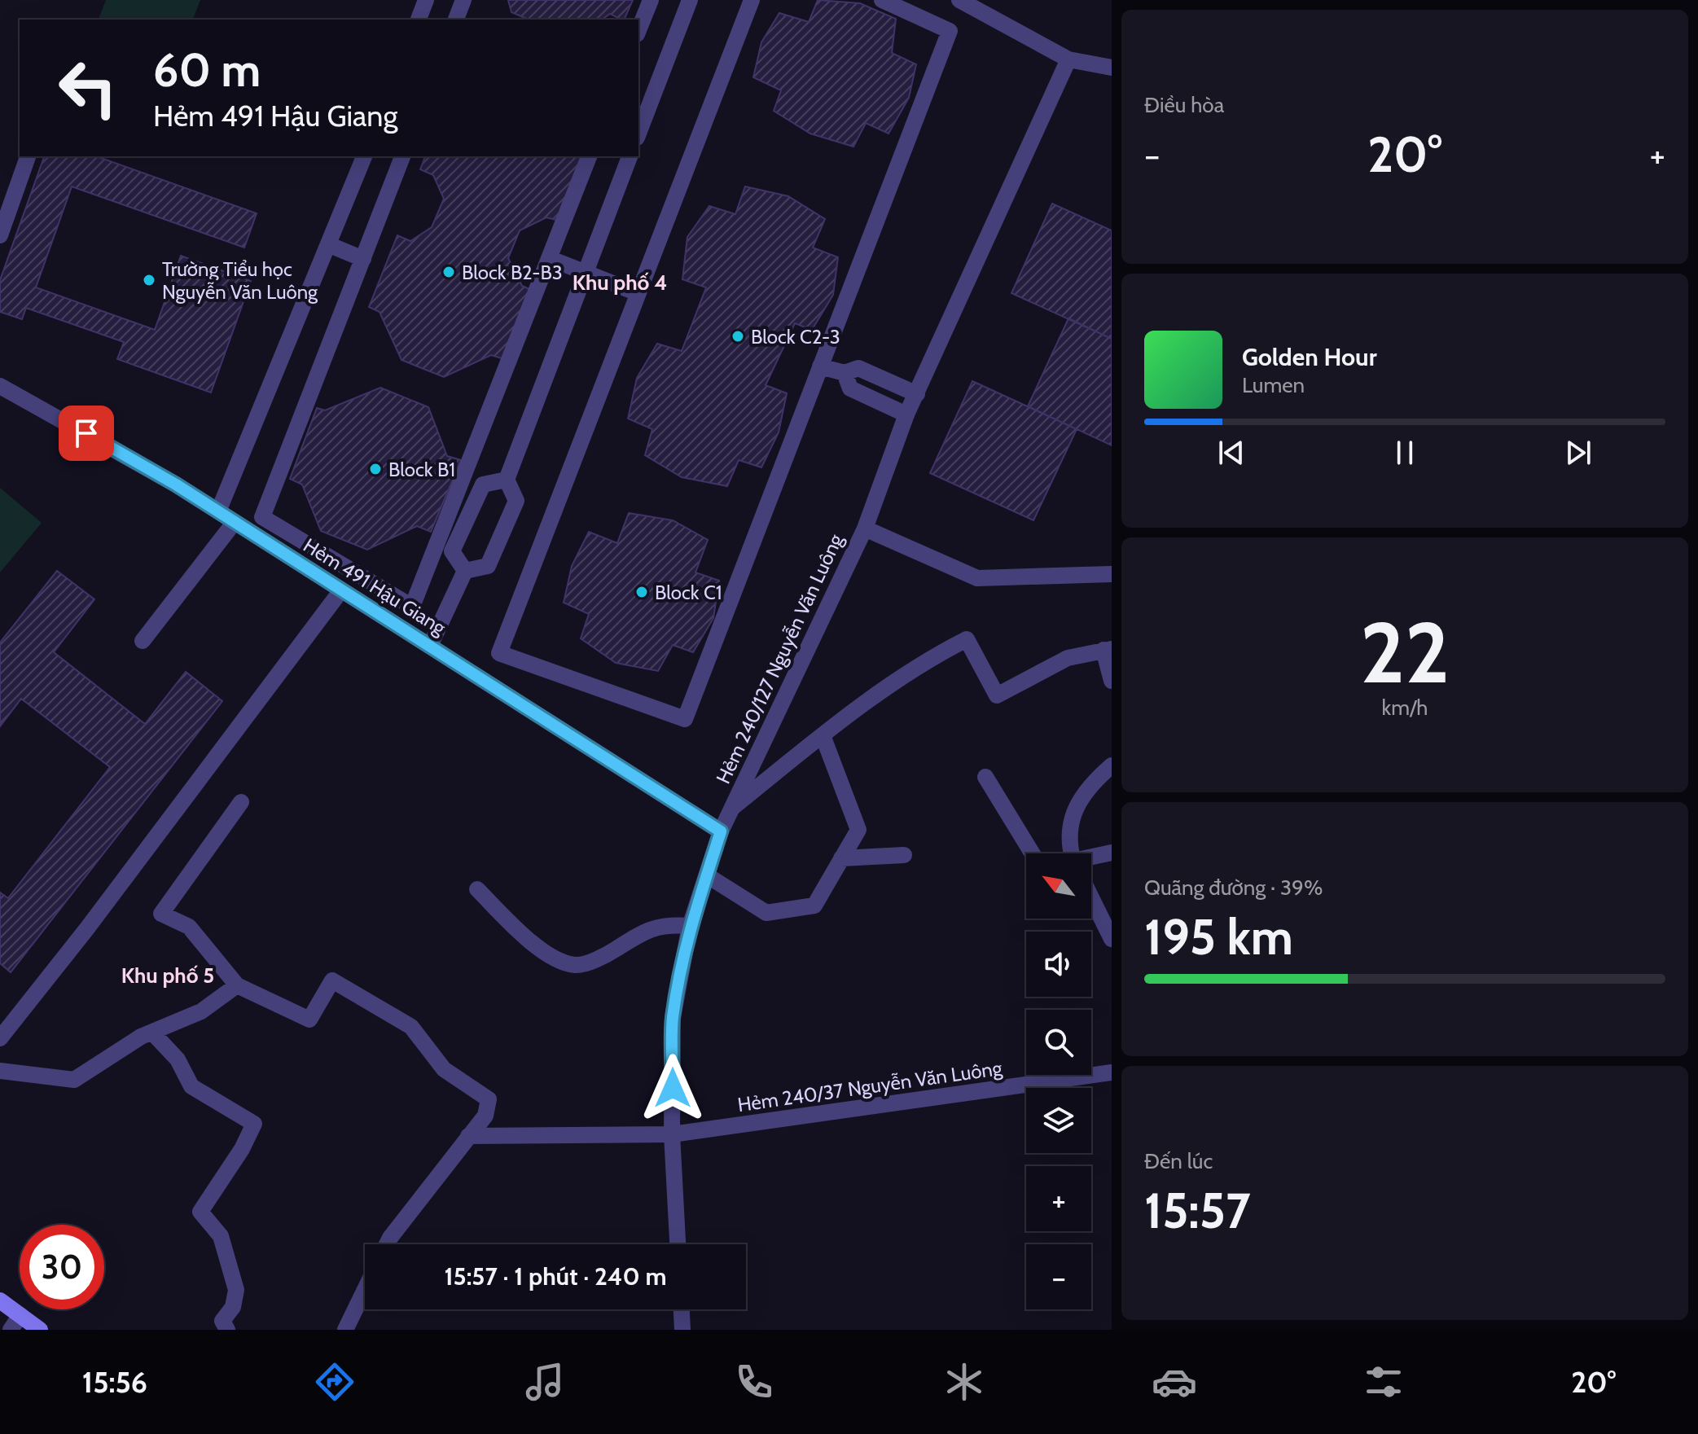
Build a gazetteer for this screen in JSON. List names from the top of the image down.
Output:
{
  "streets": {
    "street": ["Hẻm 491 Hậu Giang", "Hẻm 240/127 Nguyễn Văn Luông", "Hẻm 240/37 Nguyễn Văn Luông"]
  },
  "crossings": [
    ["Hẻm 491 Hậu Giang", "Hẻm 240/127 Nguyễn Văn Luông"]
  ],
  "districts": ["Khu phố 4", "Khu phố 5"],
  "places": [
    "Block B2-B3",
    "Trường Tiểu học Nguyễn Văn Luông",
    "Block C2-3",
    "Block B1",
    "Block C1"
  ],
  "north": "top left",
  "page": {
    "tile": [
      "Điều hòa",
      ["22", "km/h"],
      ["Quãng đường · 39%", "195 km"],
      ["Đến lúc", "15:57"]
    ],
    "turn": ["60 m", "Hẻm 491 Hậu Giang"],
    "heat": ["−", "20°", "+"],
    "song": ["Golden Hour", "Lumen"],
    "map_buttons": ["+", "−"],
    "limit": "30",
    "trip": "15:57 · 1 phút · 240 m",
    "tabs": ["15:56", "20°"]
  }
}
